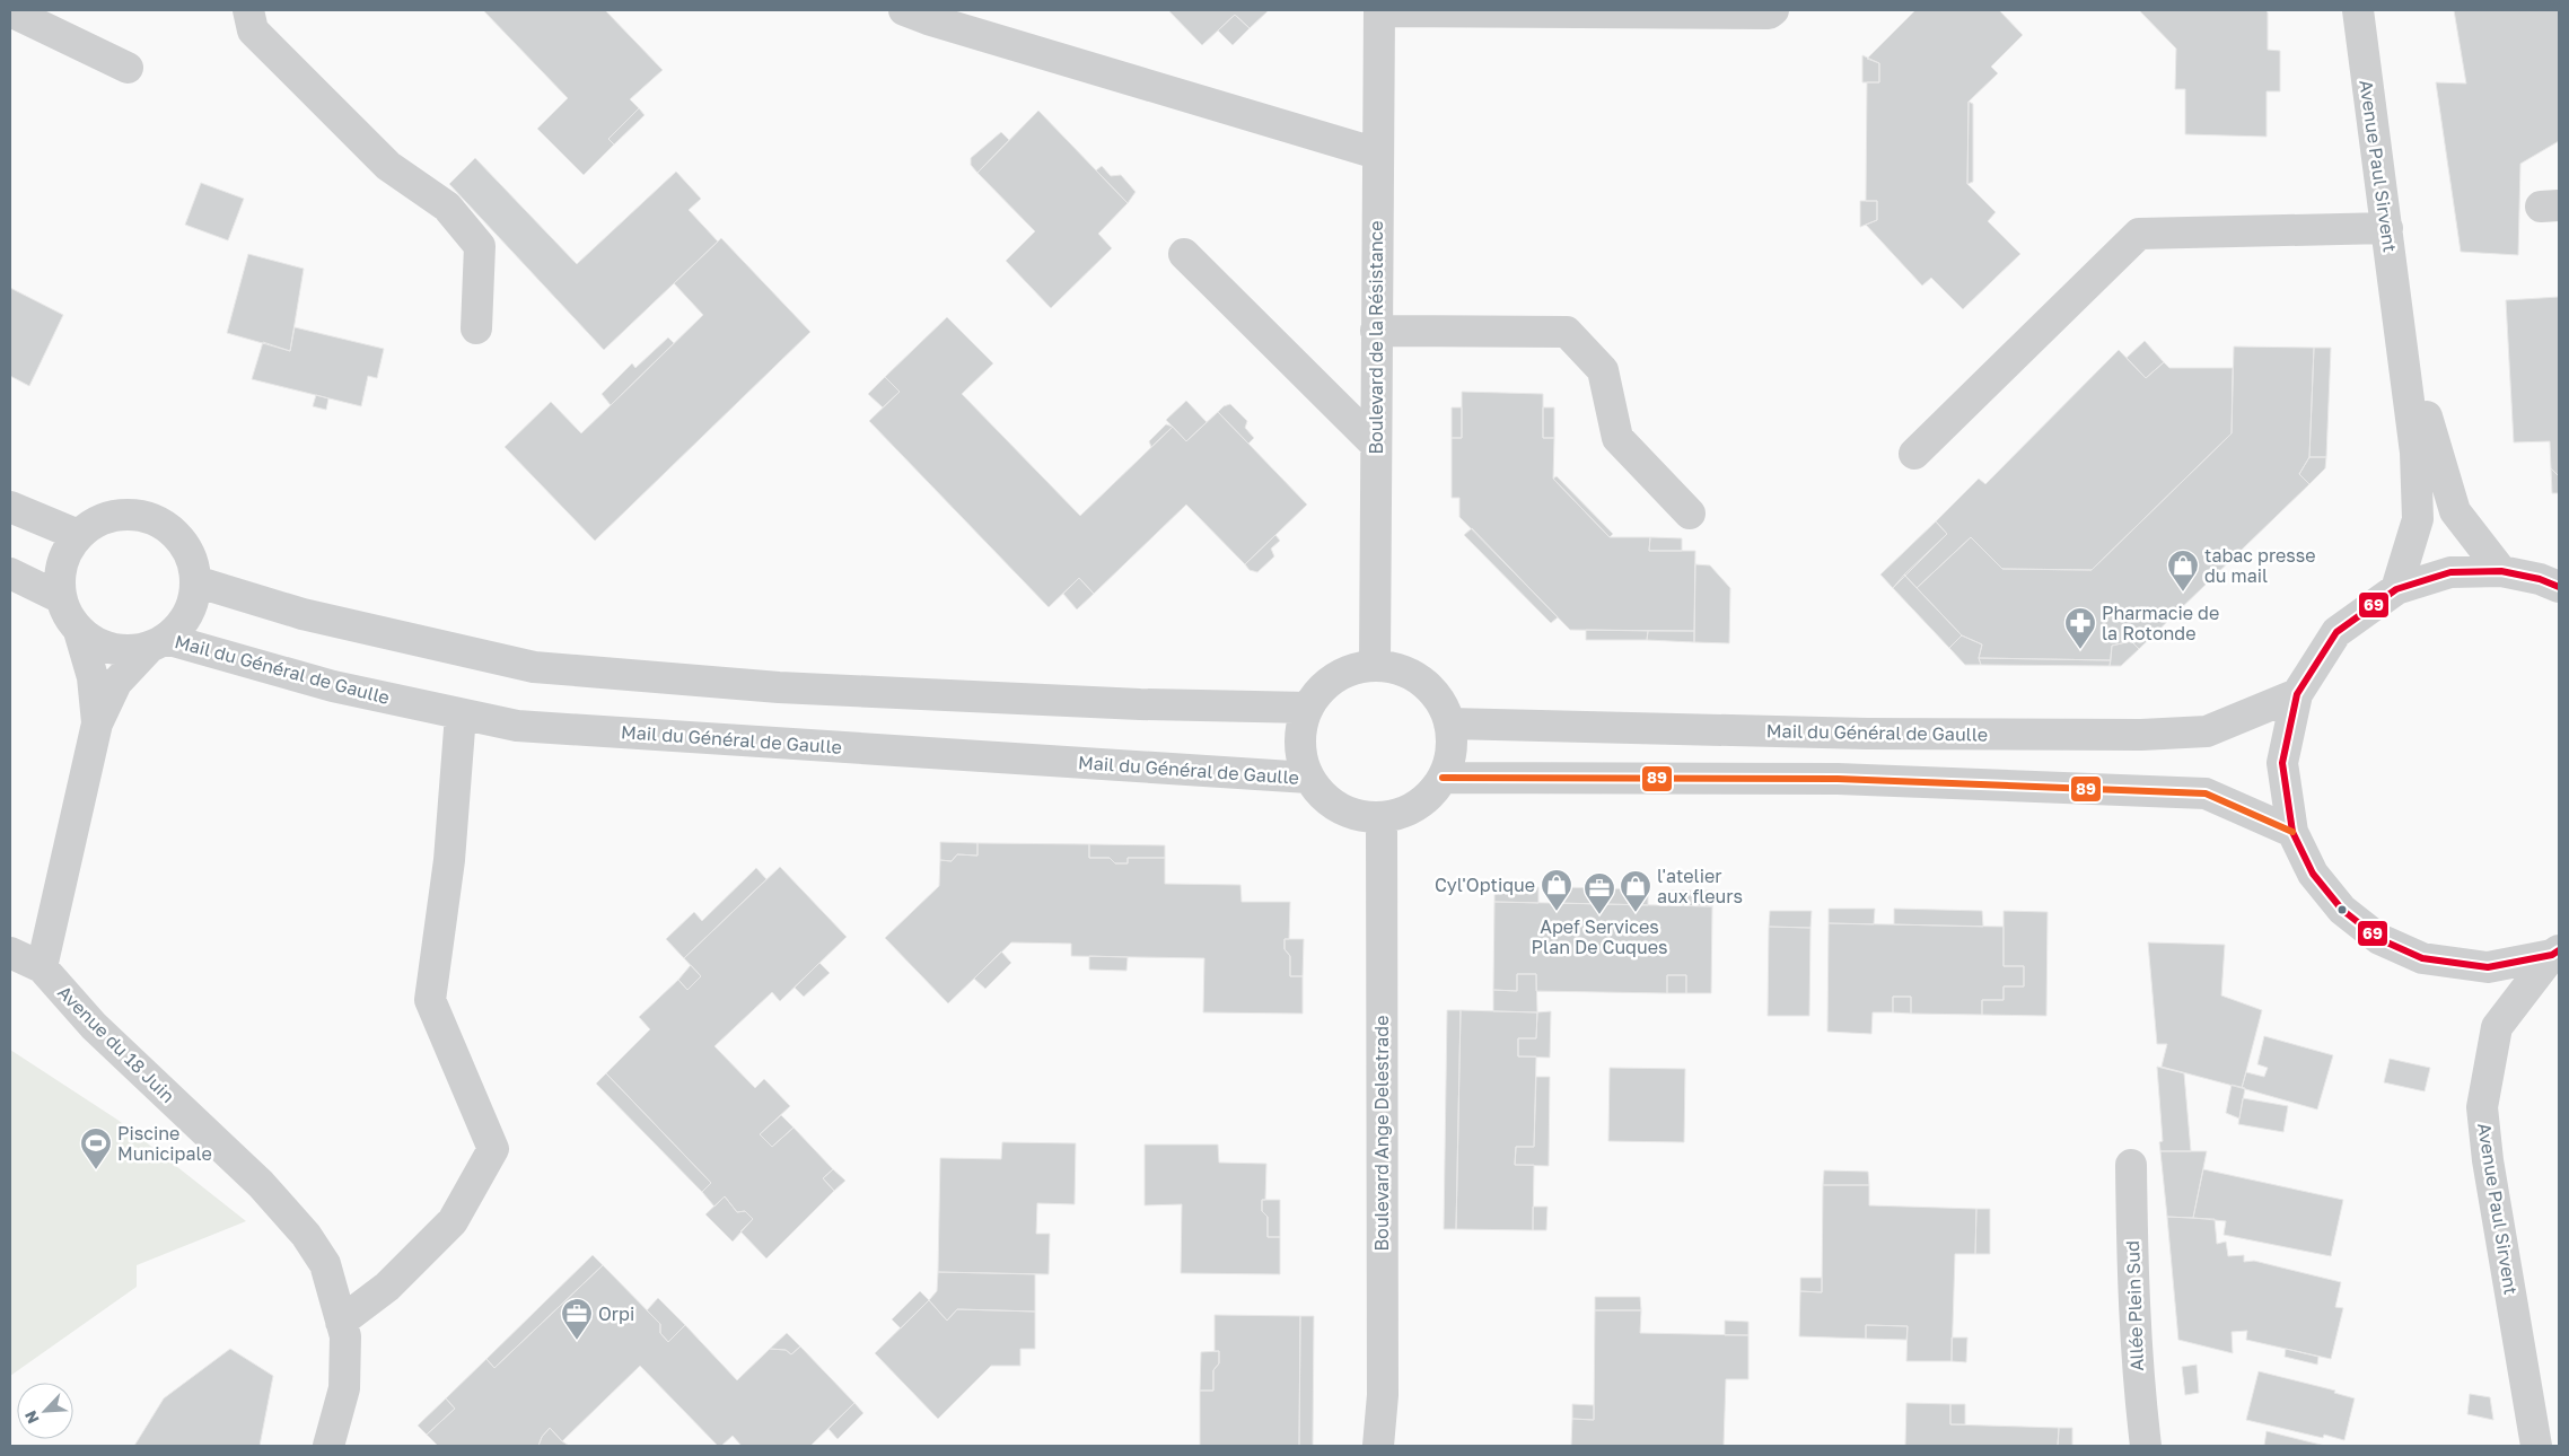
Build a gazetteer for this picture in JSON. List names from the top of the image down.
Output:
{
  "streets": {
    "street": [
      "Avenue Paul Sirvent",
      "Boulevard de la Résistance",
      "Mail du Général de Gaulle",
      "Avenue du 18 Juin",
      "Boulevard Ange Delestrade",
      "Allée Plein Sud"
    ]
  },
  "crossings": [
    ["Boulevard de la Résistance", "Mail du Général de Gaulle"],
    ["Boulevard de la Résistance", "Boulevard Ange Delestrade"],
    ["Mail du Général de Gaulle", "Boulevard Ange Delestrade"]
  ],
  "places": {
    "shop": ["tabac presse du mail", "Cyl'Optique", "l'atelier aux fleurs"],
    "pharmacy": ["Pharmacie de la Rotonde"],
    "office": ["Apef Services Plan De Cuques", "Orpi"],
    "sports": ["Piscine Municipale"]
  },
  "lines": ["transit line 69", "transit line 89"],
  "north": "bottom left"
}
